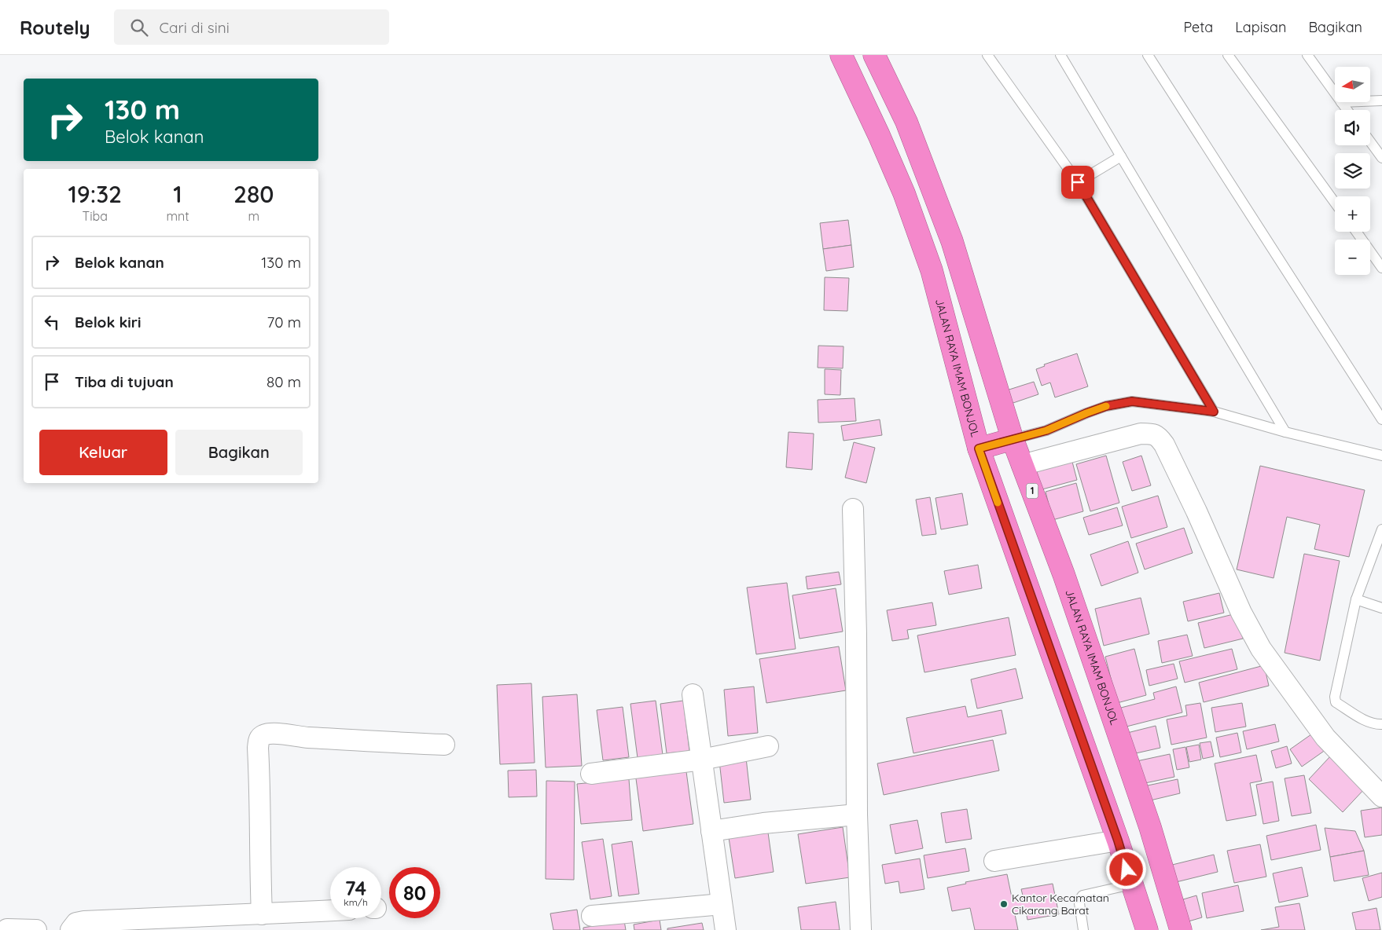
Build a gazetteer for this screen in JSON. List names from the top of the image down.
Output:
{
  "streets": {
    "highway": ["JALAN RAYA IMAM BONJOL", "1"]
  },
  "places": ["Kantor Kecamatan Cikarang Barat"],
  "north": "left",
  "page": {
    "header": "Routely",
    "search": "Cari di sini",
    "nav": ["Peta", "Lapisan", "Bagikan"],
    "map_buttons": ["+", "−"],
    "turn": ["130 m", "Belok kanan"],
    "eta": [
      "19:32",
      "Tiba",
      "1",
      "mnt",
      "280",
      "m"
    ],
    "list": [
      {
        "name": "Belok kanan",
        "value": "130 m"
      },
      {
        "name": "Belok kiri",
        "value": "70 m"
      },
      {
        "name": "Tiba di tujuan",
        "value": "80 m"
      }
    ],
    "buttons": ["Keluar", "Bagikan"],
    "speed": "74 km/h",
    "limit": "80"
  }
}
